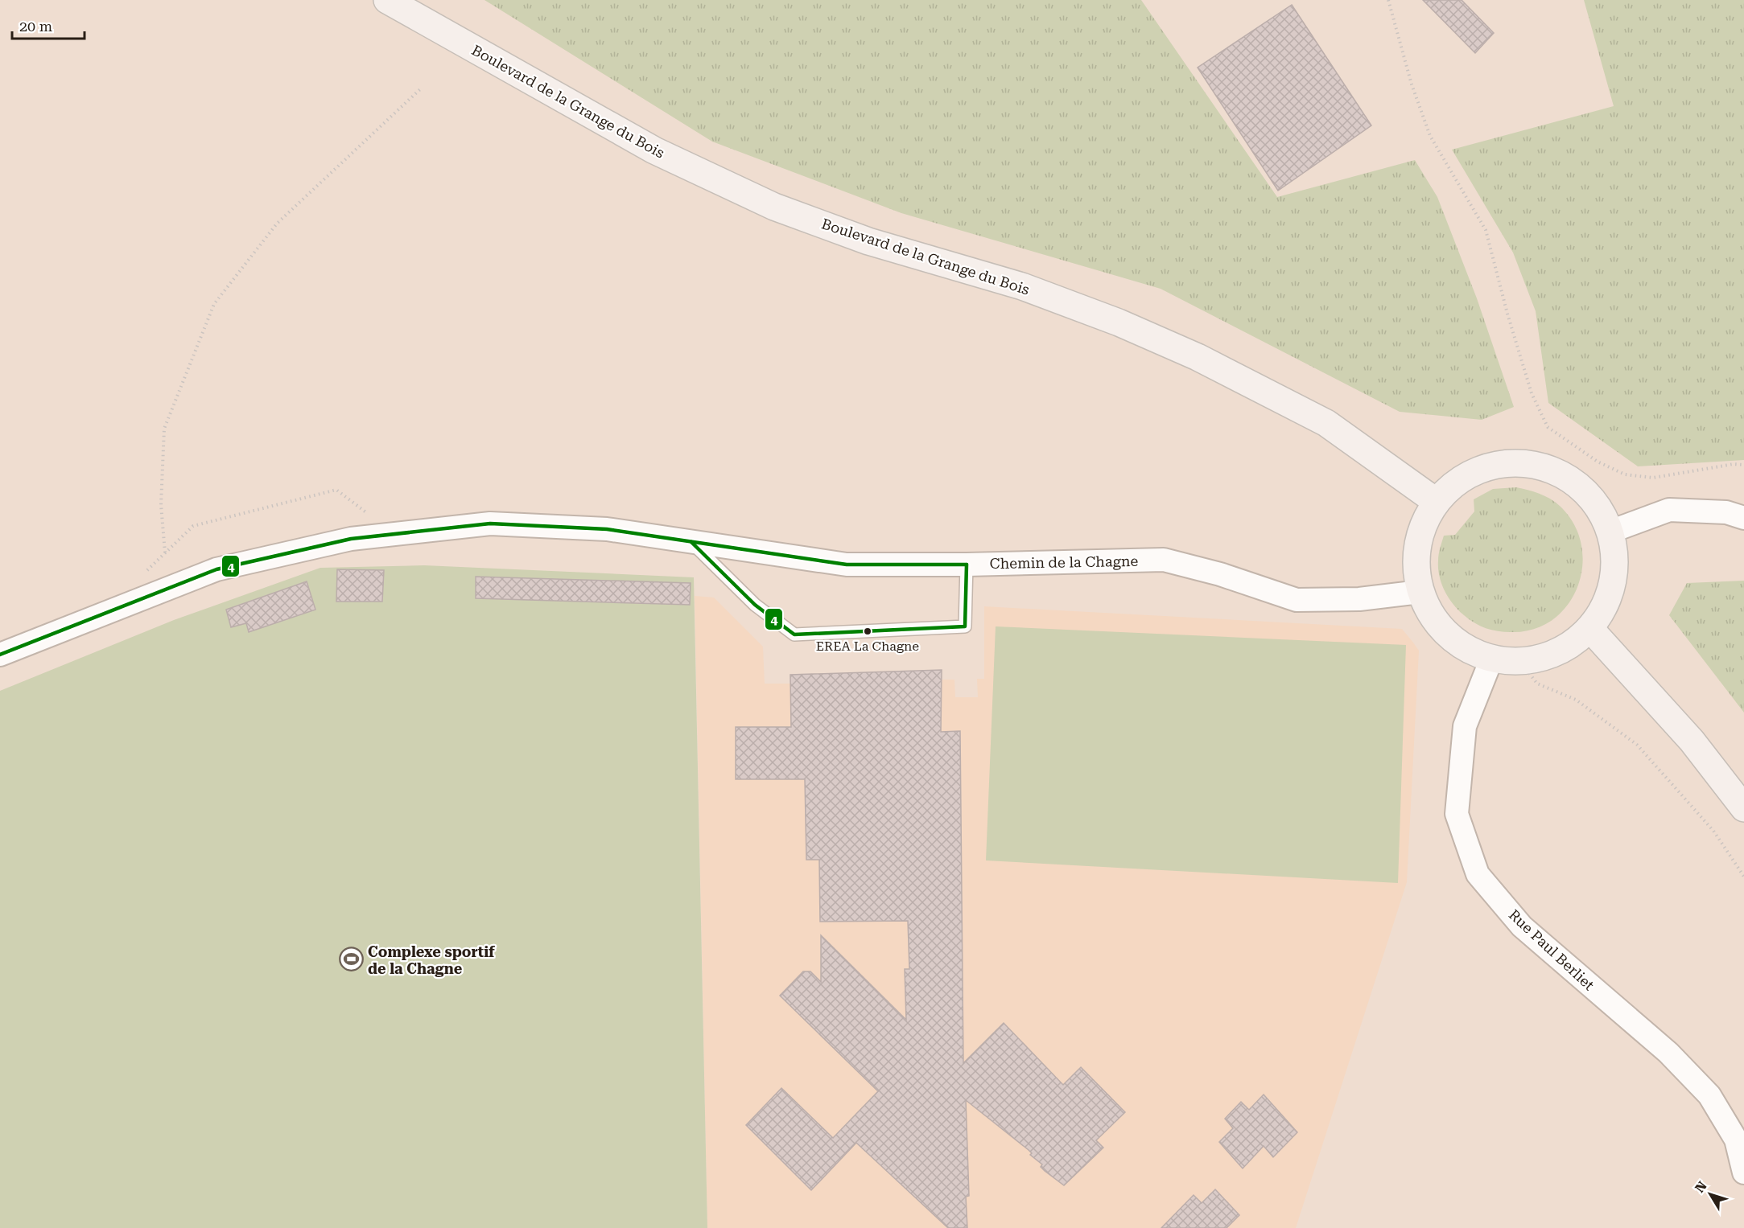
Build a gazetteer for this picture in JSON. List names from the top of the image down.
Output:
{
  "streets": {
    "main road": ["Boulevard de la Grange du Bois"],
    "street": ["Chemin de la Chagne", "Rue Paul Berliet"]
  },
  "places": {
    "other": ["EREA La Chagne"],
    "sports": ["Complexe sportif de la Chagne"]
  },
  "lines": ["transit line 4"],
  "scale_bar": "20 m",
  "north": "top left"
}
